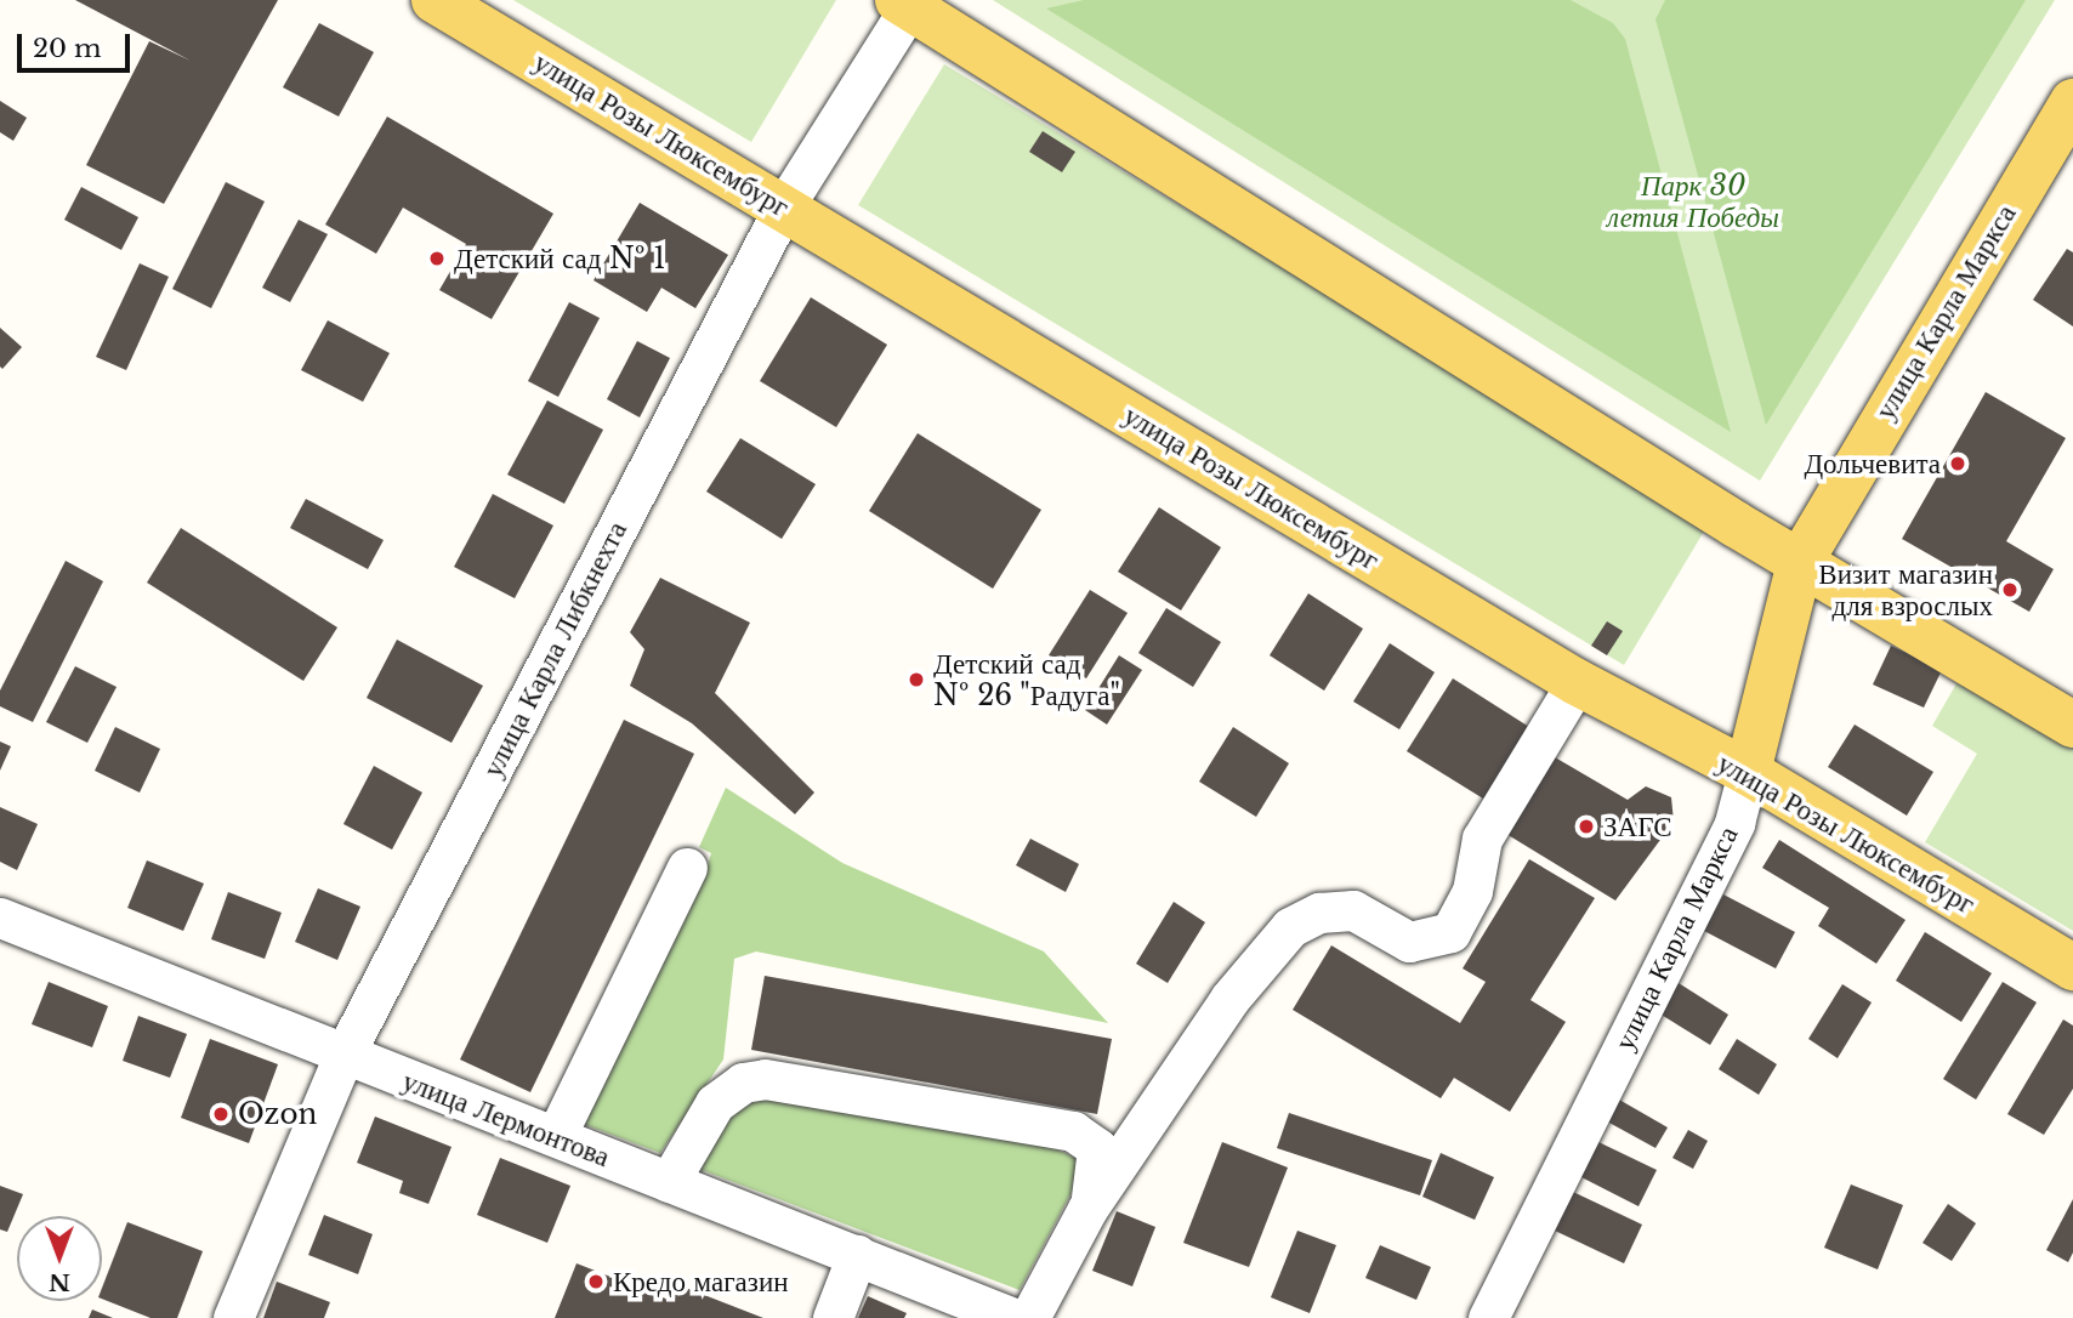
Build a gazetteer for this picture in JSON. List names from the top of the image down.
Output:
{
  "streets": {
    "main road": ["улица Розы Люксембург", "улица Карла Маркса"],
    "street": ["улица Карла Либкнехта", "улица Лермонтова"]
  },
  "crossings": [
    ["улица Розы Люксембург", "улица Карла Маркса"],
    ["улица Розы Люксембург", "улица Карла Либкнехта"],
    ["улица Карла Либкнехта", "улица Лермонтова"]
  ],
  "parks": ["Парк 30 летия Победы"],
  "places": [
    "Детский сад № 1",
    "Дольчевита",
    "Визит магазин для взрослых",
    "Детский сад № 26 \"Радуга\"",
    "ЗАГС",
    "Ozon",
    "Кредо магазин"
  ],
  "scale_bar": "20 m",
  "north": "bottom"
}
